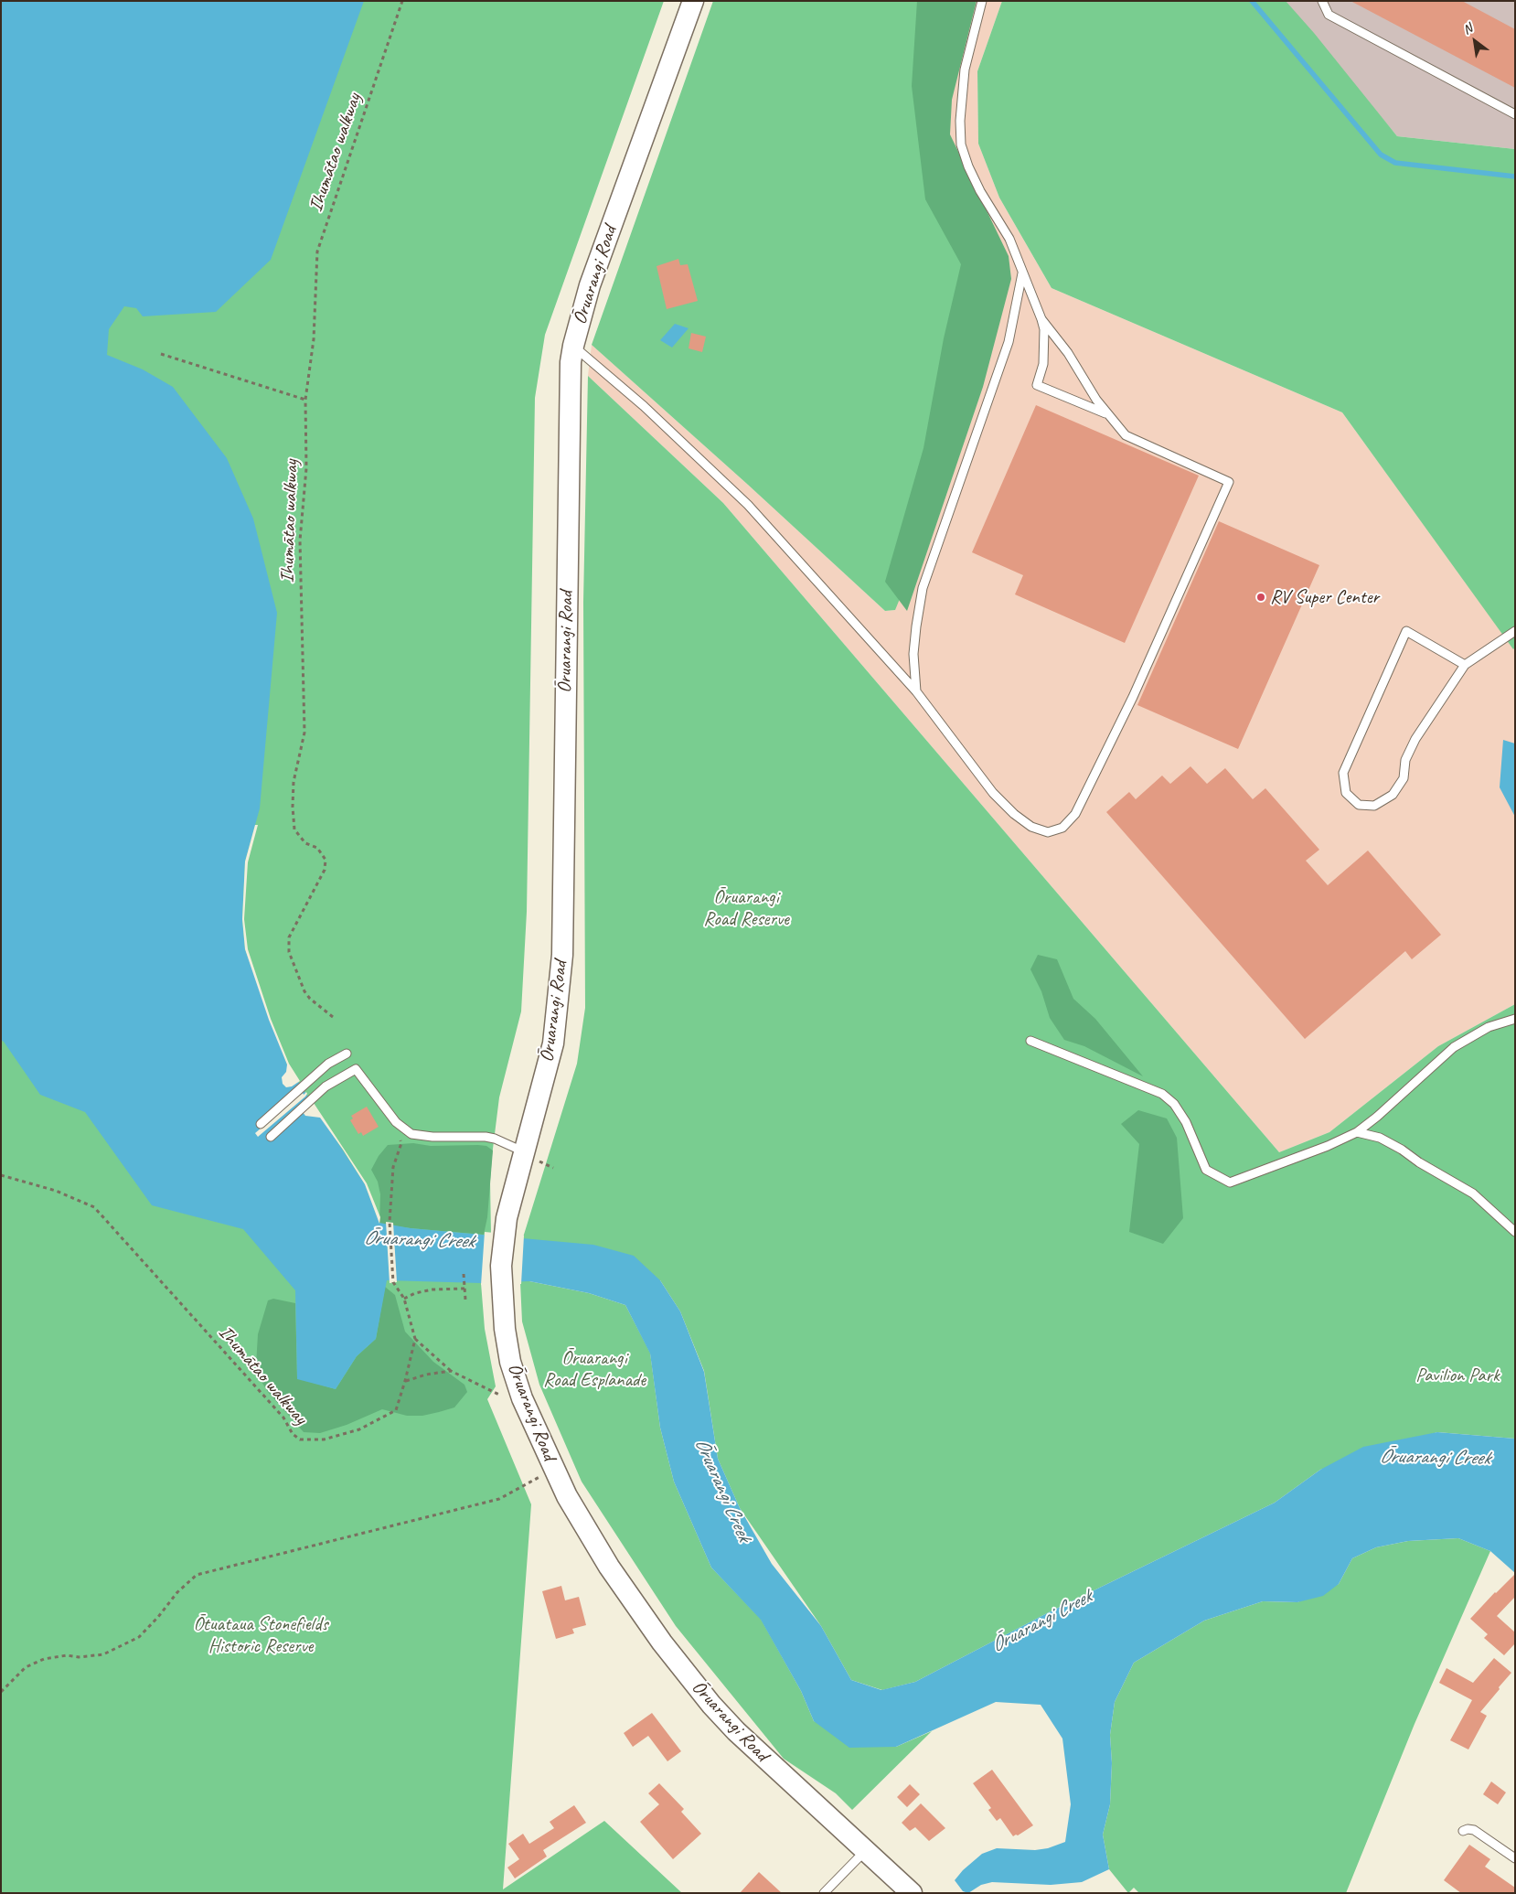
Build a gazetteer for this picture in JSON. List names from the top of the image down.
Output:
{
  "streets": {
    "street": ["Ōruarangi Road"],
    "path": ["Ihumātao walkway"]
  },
  "water": ["Ōruarangi Creek"],
  "parks": [
    "Ōruarangi Road Reserve",
    "Ōruarangi Road Esplanade",
    "Pavilion Park",
    "Ōtuataua Stonefields Historic Reserve"
  ],
  "places": ["RV Super Center"],
  "north": "top left"
}
